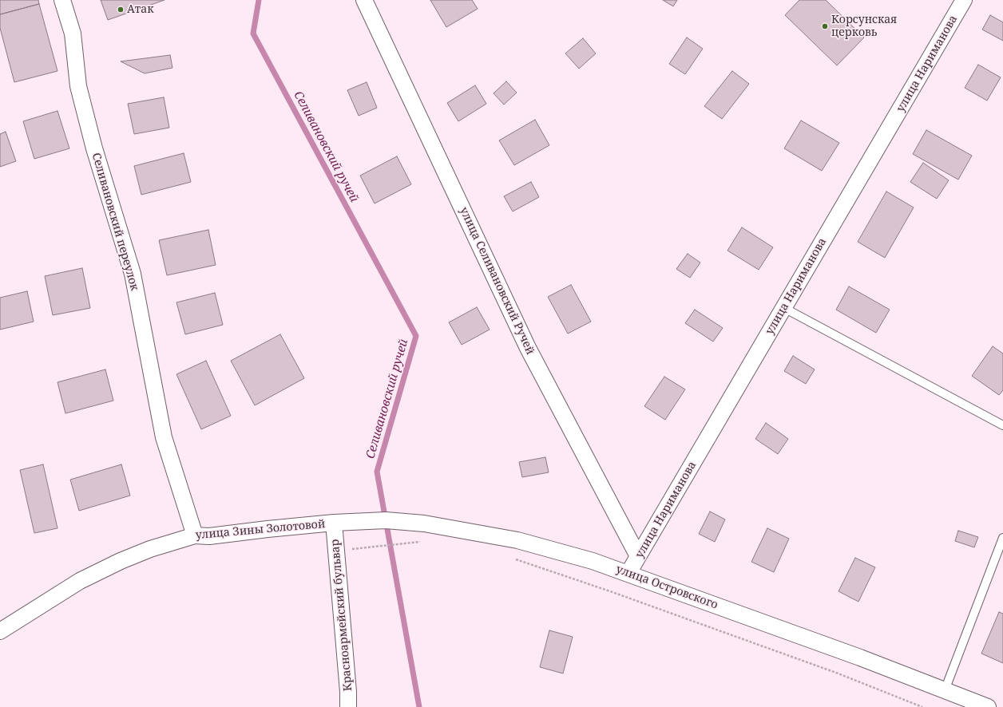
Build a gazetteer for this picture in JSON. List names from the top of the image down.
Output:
{
  "streets": {
    "street": [
      "улица Нариманова",
      "Селивановский переулок",
      "улица Селивановский Ручей",
      "улица Зины Золотовой",
      "улица Островского",
      "Красноармейский бульвар"
    ]
  },
  "crossings": [
    ["улица Нариманова", "улица Селивановский Ручей"],
    ["улица Нариманова", "улица Островского"],
    ["Селивановский переулок", "улица Зины Золотовой"],
    ["улица Зины Золотовой", "улица Островского"],
    ["улица Зины Золотовой", "Красноармейский бульвар"],
    ["улица Островского", "Красноармейский бульвар"]
  ],
  "water": ["Селивановский ручей"],
  "places": ["Атак", "Корсунская церковь"]
}
